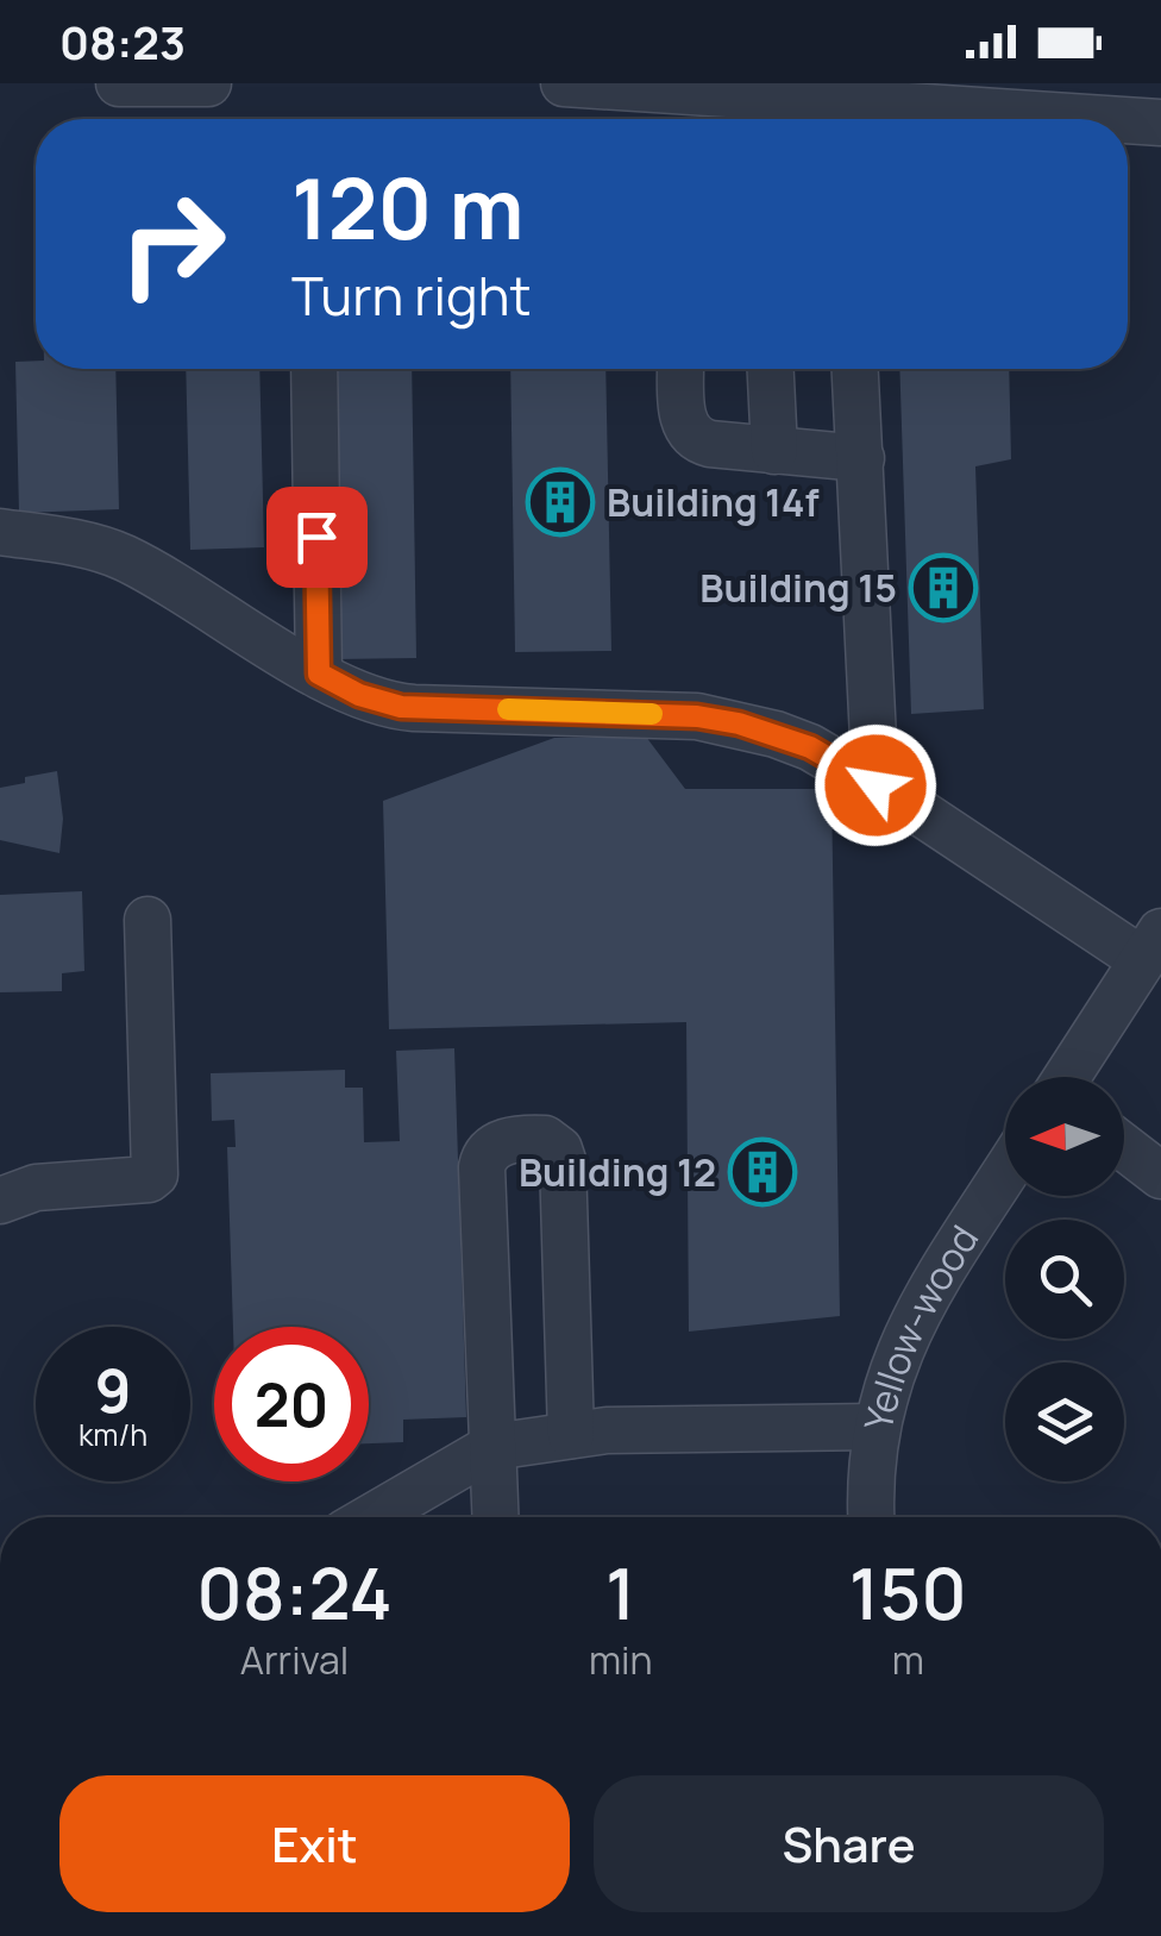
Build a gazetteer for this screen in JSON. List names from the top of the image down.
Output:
{
  "streets": {
    "street": ["Yellow-wood"]
  },
  "places": {
    "building": ["Building 14f", "Building 15", "Building 12"]
  },
  "north": "left",
  "page": {
    "status": "08:23",
    "turn": ["120 m", "Turn right"],
    "speed": "9 km/h",
    "limit": "20",
    "eta": [
      "08:24",
      "Arrival",
      "1",
      "min",
      "150",
      "m"
    ],
    "buttons": ["Exit", "Share"]
  }
}
